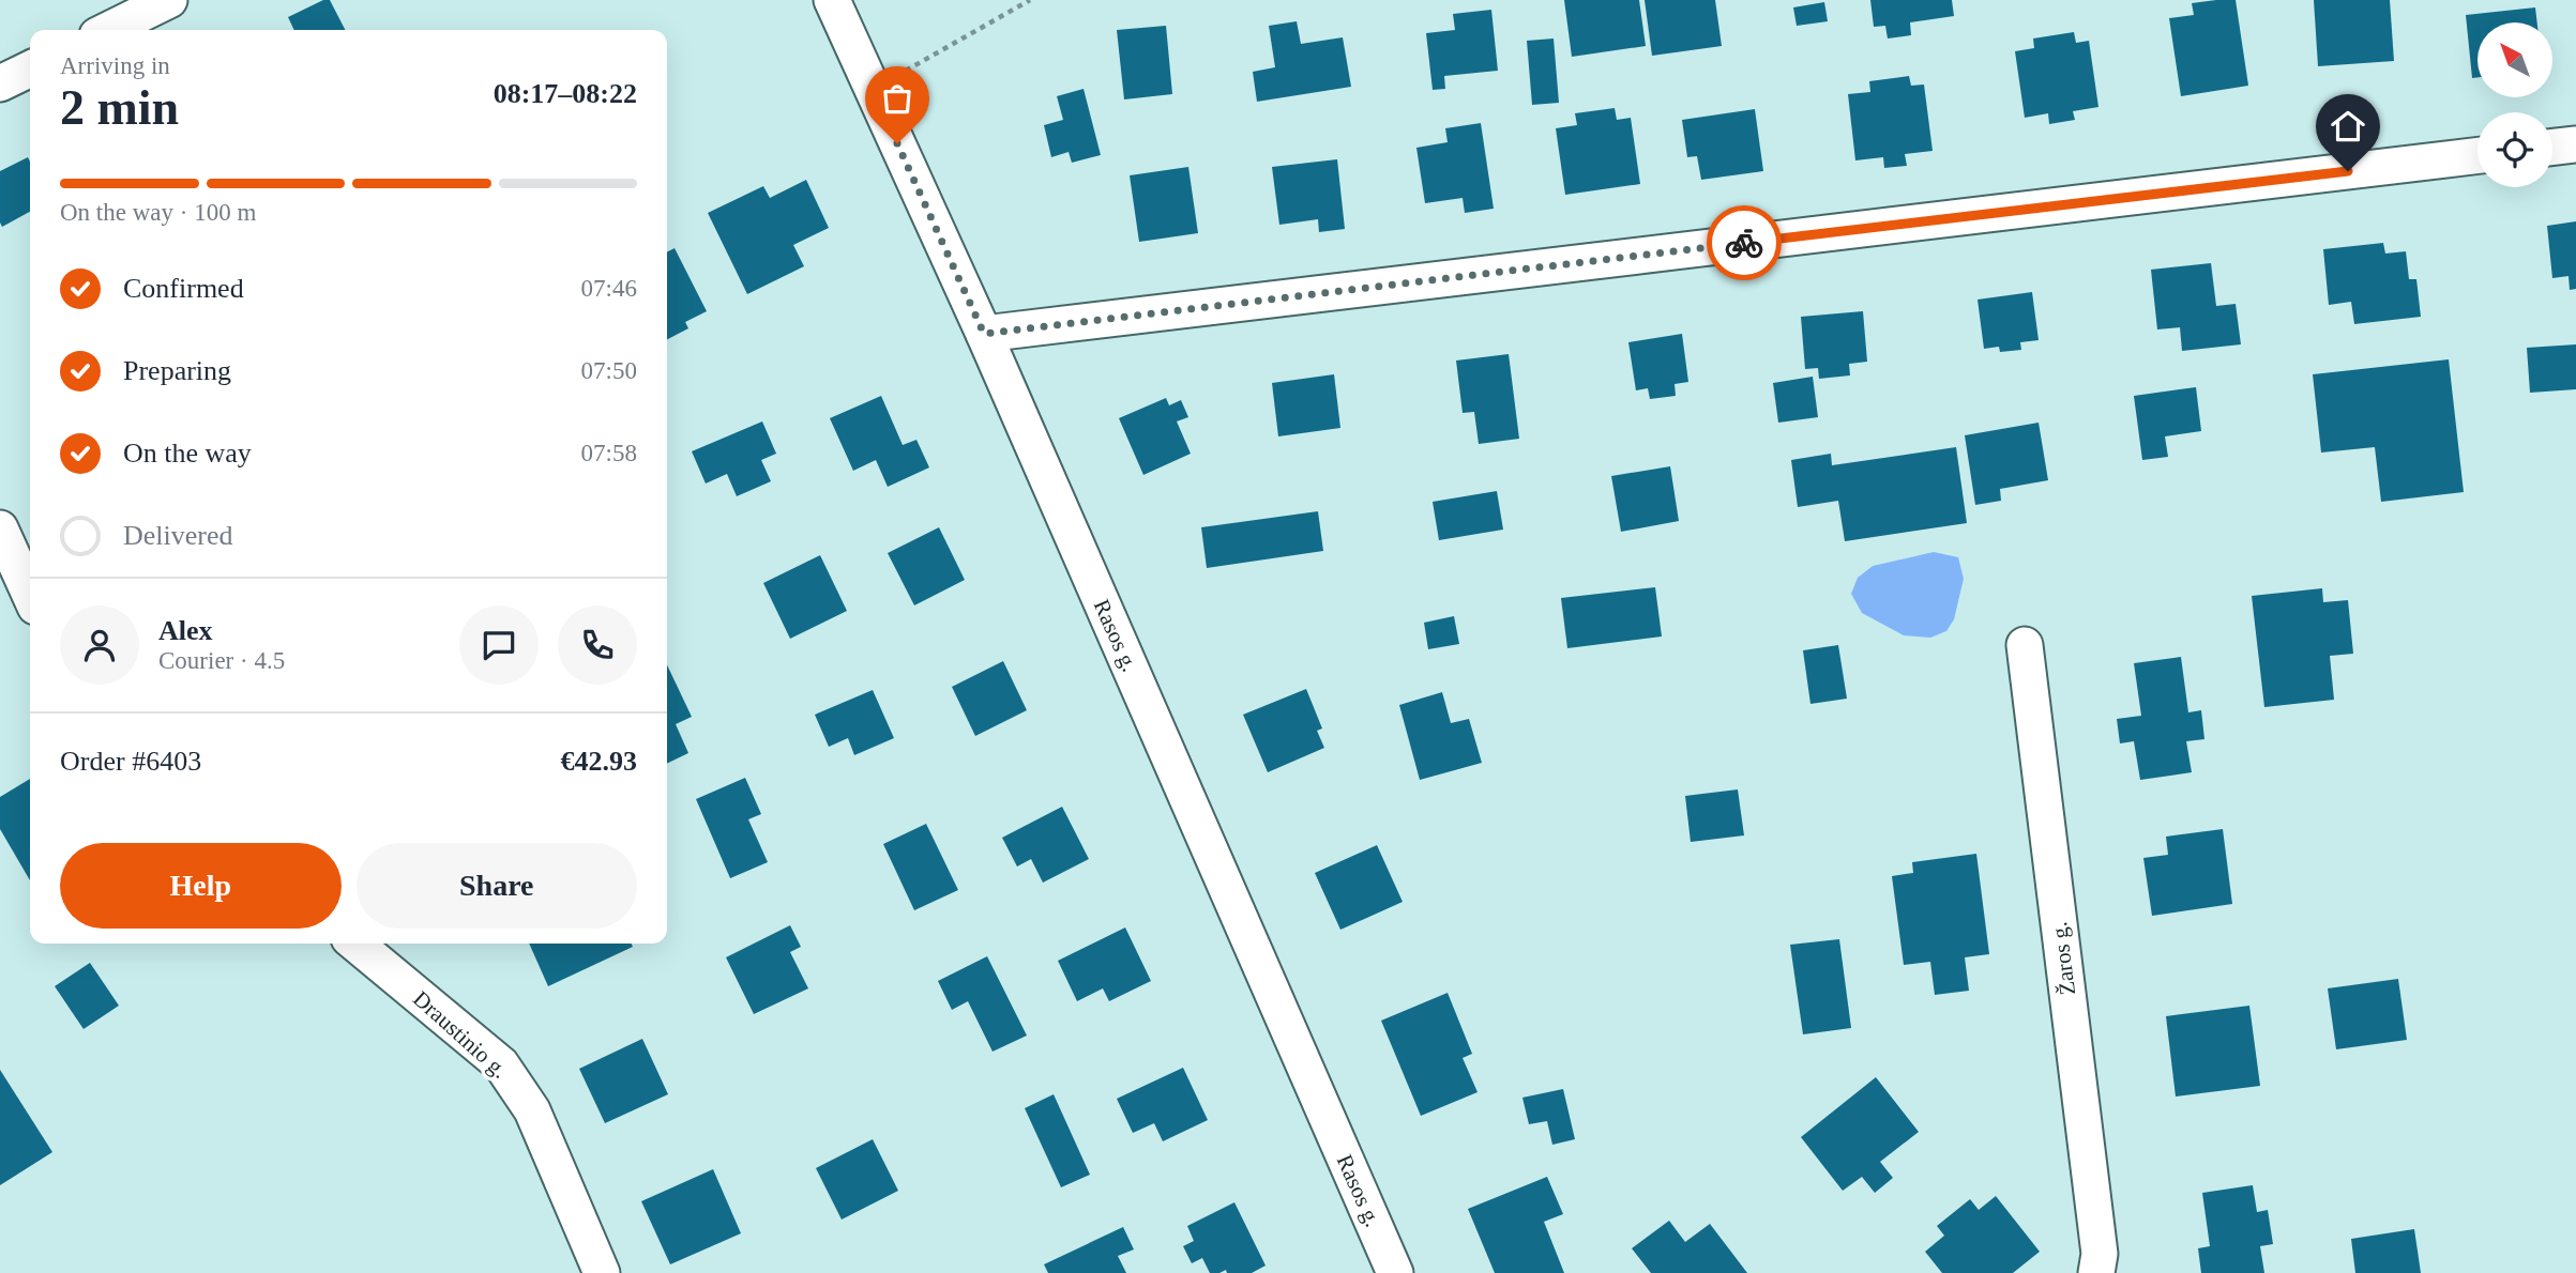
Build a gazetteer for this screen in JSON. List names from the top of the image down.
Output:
{
  "streets": {
    "street": ["Rasos g.", "Žaros g.", "Draustinio g."]
  },
  "north": "top left",
  "page": {
    "heading": ["2 min", "Arriving in", "08:17–08:22"],
    "panel": [
      "Alex",
      "Courier · 4.5",
      "Order #6403",
      "€42.93"
    ],
    "bar": "On the way · 100 m",
    "list": [
      ["Confirmed", "07:46"],
      ["Preparing", "07:50"],
      ["On the way", "07:58"],
      "Delivered"
    ],
    "buttons": ["Help", "Share"]
  }
}
